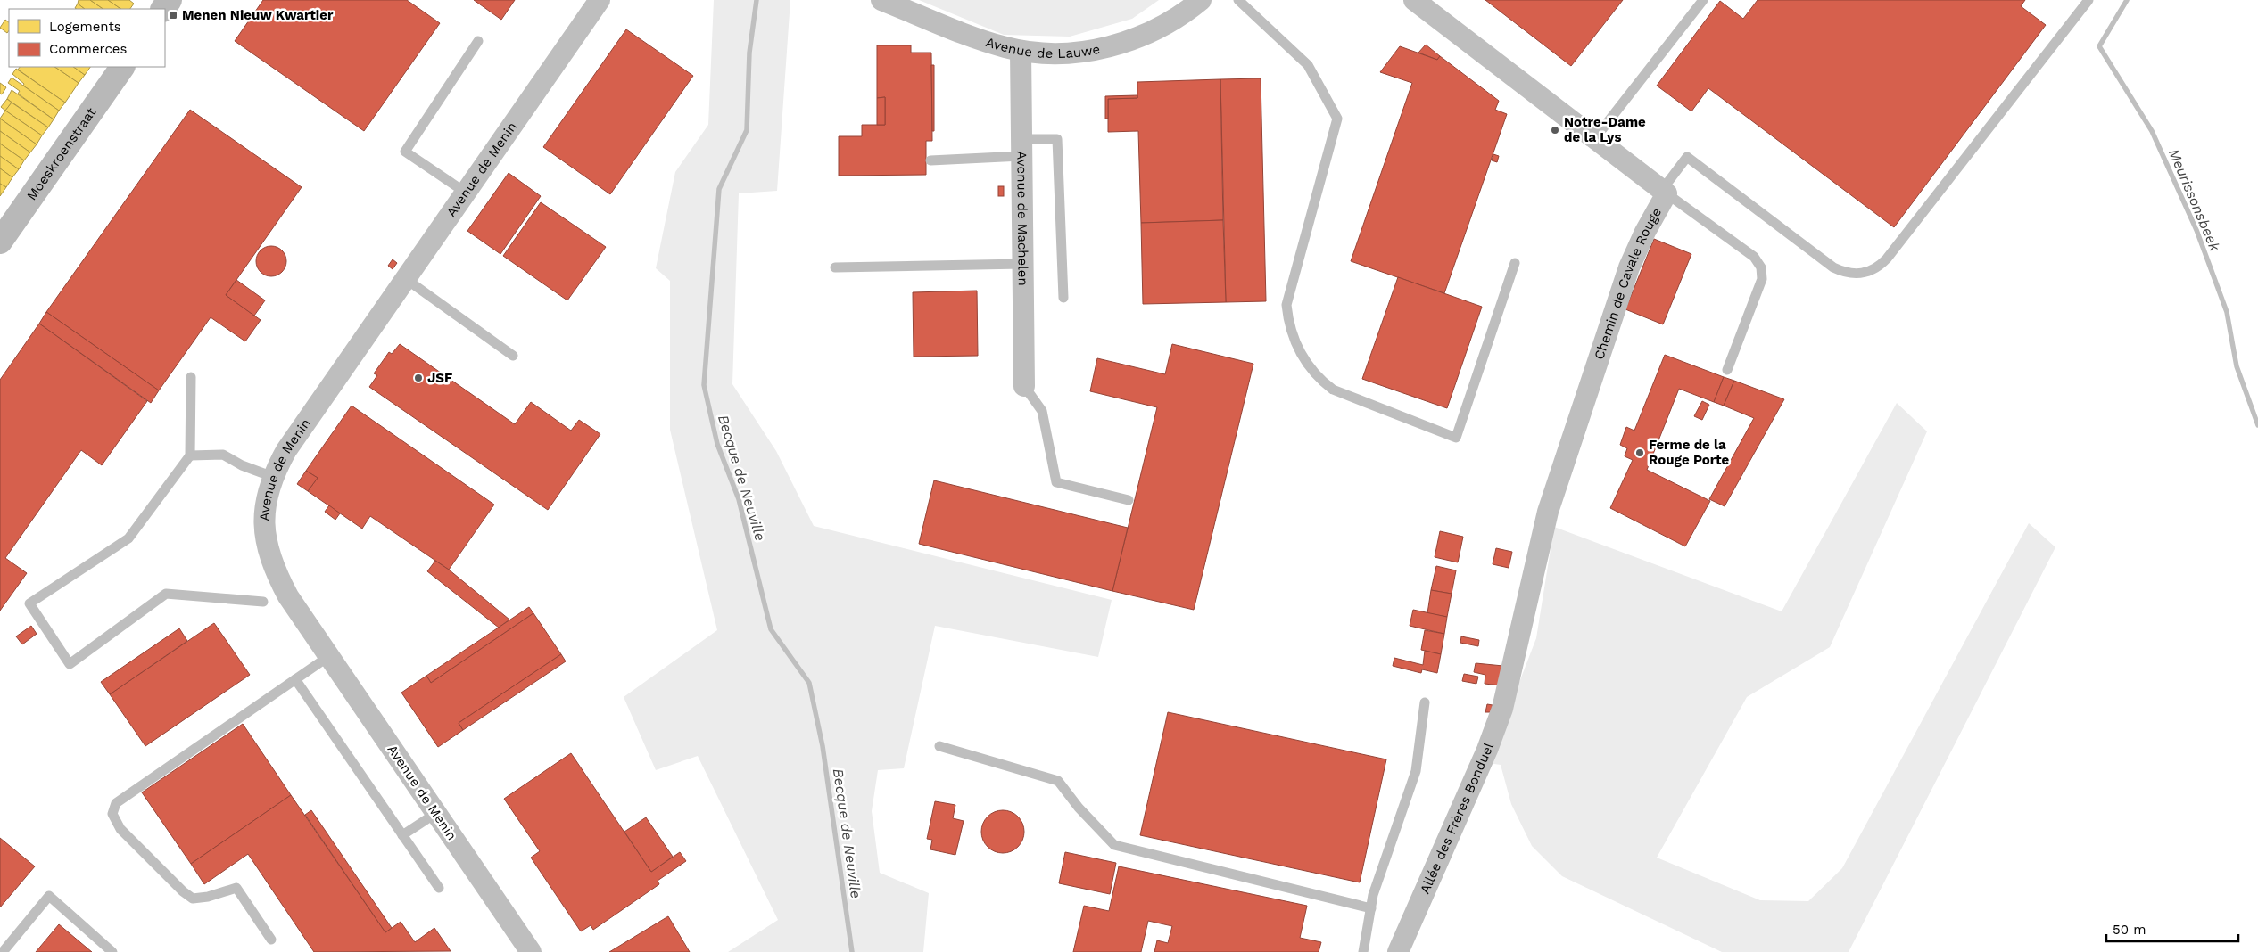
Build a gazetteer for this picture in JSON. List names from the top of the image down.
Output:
{
  "streets": {
    "main road": ["Moeskroenstraat"],
    "street": [
      "Avenue de Lauwe",
      "Avenue de Menin",
      "Avenue de Machelen",
      "Chemin de Cavale Rouge",
      "Allée des Frères Bonduel"
    ]
  },
  "crossings": [
    ["Avenue de Lauwe", "Avenue de Machelen"],
    ["Chemin de Cavale Rouge", "Allée des Frères Bonduel"]
  ],
  "water": ["Meurissonsbeek", "Becque de Neuville"],
  "places": {
    "transit": ["Menen Nieuw Kwartier"],
    "other": ["Notre-Dame de la Lys", "JSF", "Ferme de la Rouge Porte"]
  },
  "legend": ["Logements", "Commerces"],
  "scale_bar": "50 m"
}
